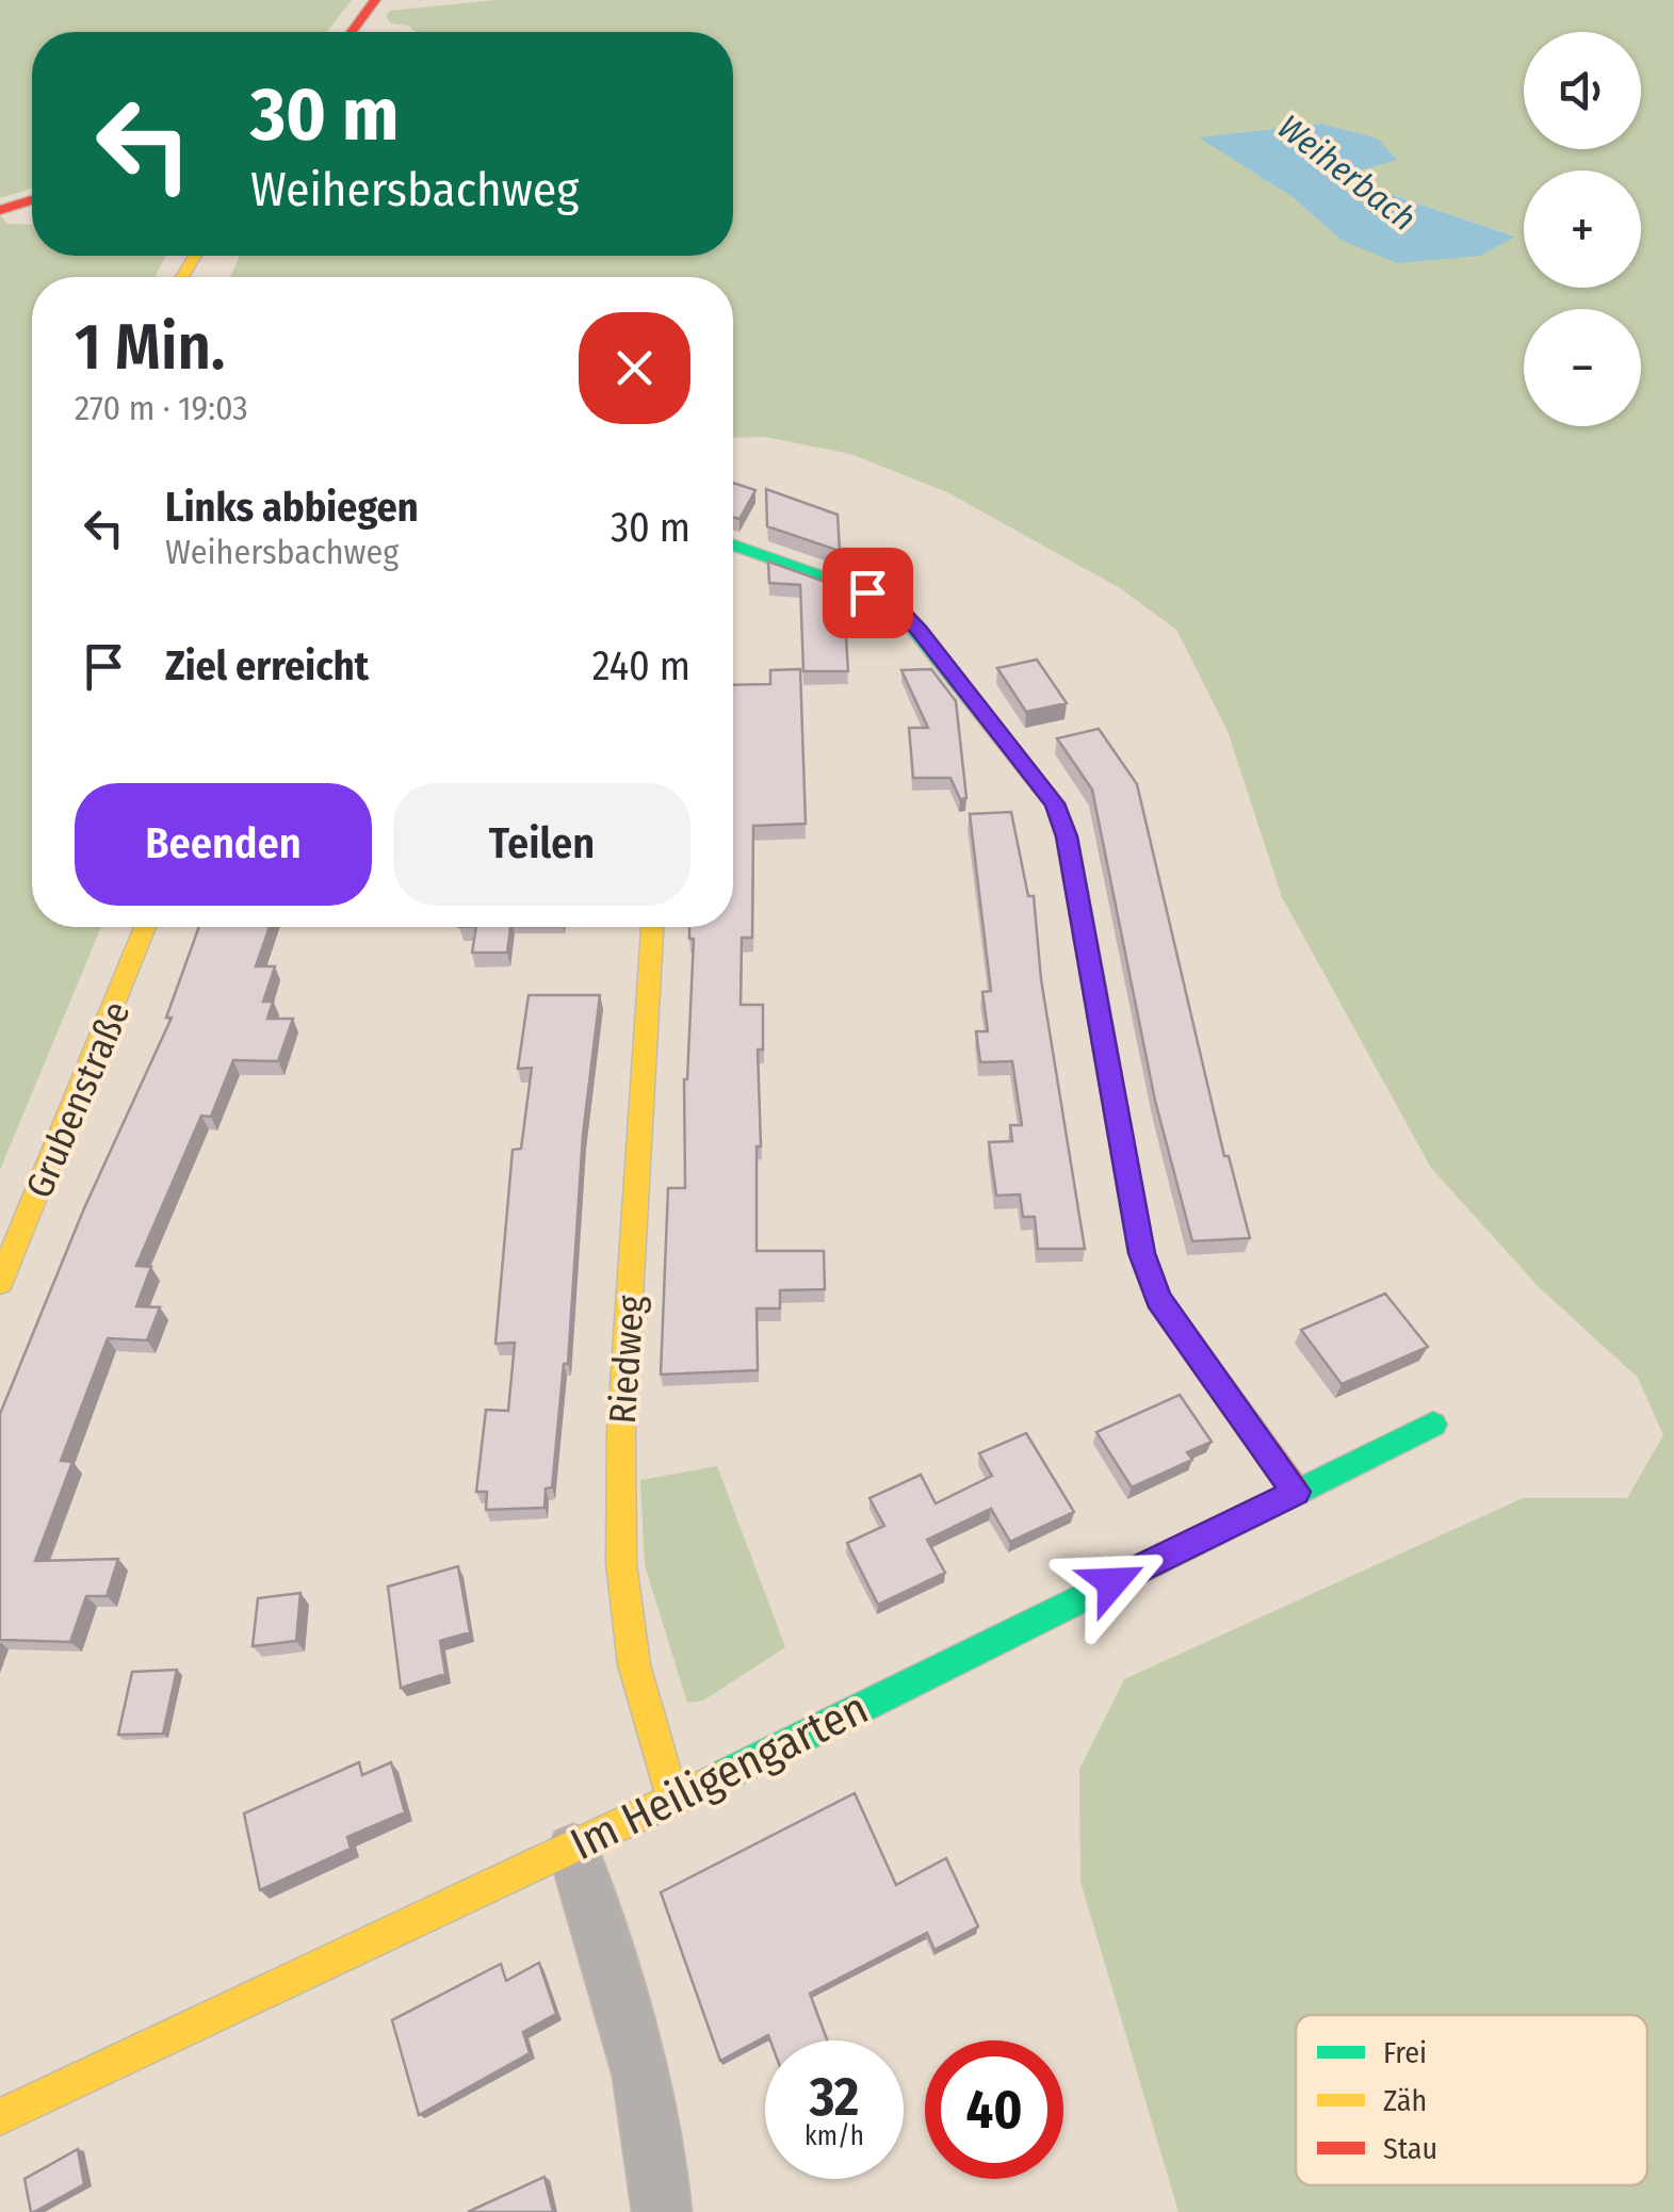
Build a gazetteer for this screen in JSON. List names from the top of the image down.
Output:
{
  "streets": {
    "street": ["Grubenstraße", "Riedweg", "Im Heiligengarten"]
  },
  "crossings": [
    ["Riedweg", "Im Heiligengarten"]
  ],
  "water": ["Weiherbach"],
  "legend": ["Frei", "Zäh", "Stau"],
  "page": {
    "map_buttons": ["+", "−"],
    "turn": ["30 m", "Weihersbachweg"],
    "heading": ["1 Min.", "270 m · 19:03"],
    "list": [
      {
        "name": "Links abbiegen",
        "note": "Weihersbachweg",
        "value": "30 m"
      },
      {
        "name": "Ziel erreicht",
        "value": "240 m"
      }
    ],
    "buttons": ["Beenden", "Teilen"],
    "speed": "32 km/h",
    "limit": "40"
  }
}
